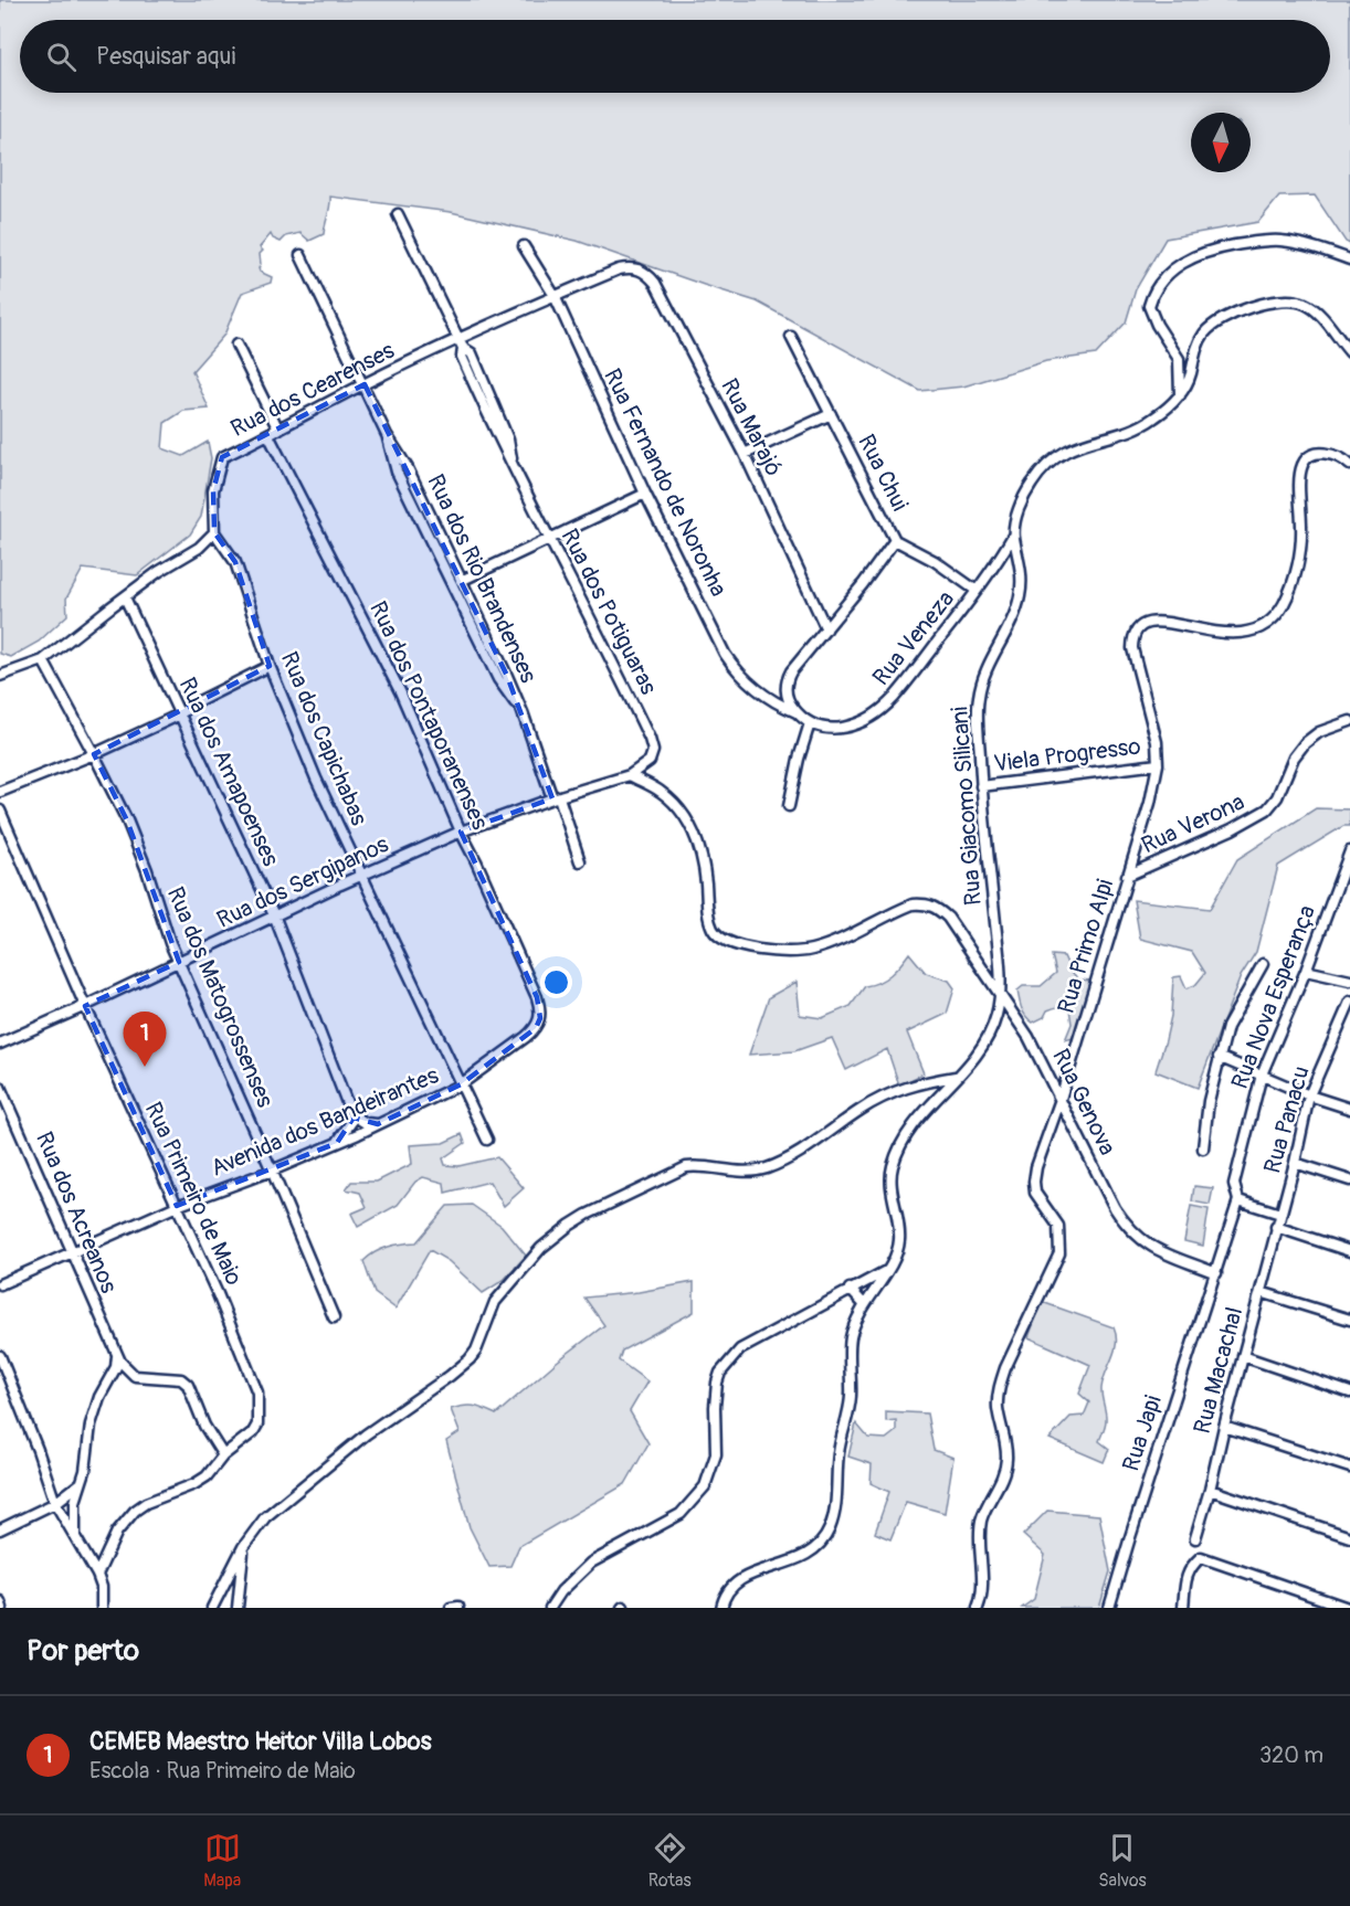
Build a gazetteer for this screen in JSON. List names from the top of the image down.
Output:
{
  "streets": {
    "street": [
      "Rua dos Cearenses",
      "Rua Marajó",
      "Rua Chui",
      "Rua Fernando de Noronha",
      "Rua dos Rio Brandenses",
      "Rua dos Potiguaras",
      "Rua Veneza",
      "Rua dos Pontaporanenses",
      "Rua dos Capichabas",
      "Viela Progresso",
      "Rua dos Amapoenses",
      "Rua Giacomo Silicani",
      "Rua Verona",
      "Rua dos Sergipanos",
      "Rua Primo Alpi",
      "Rua dos Matogrossenses",
      "Rua Nova Esperança",
      "Rua Genova",
      "Rua Panacu",
      "Avenida dos Bandeirantes",
      "Rua Primeiro de Maio",
      "Rua dos Acreanos",
      "Rua Macachal",
      "Rua Japi"
    ]
  },
  "crossings": [
    ["Rua dos Cearenses", "Rua Marajó"],
    ["Rua dos Cearenses", "Rua Fernando de Noronha"],
    ["Rua dos Cearenses", "Rua dos Potiguaras"],
    ["Rua dos Cearenses", "Rua dos Pontaporanenses"],
    ["Rua dos Cearenses", "Rua dos Capichabas"],
    ["Rua Chui", "Rua Veneza"],
    ["Rua dos Potiguaras", "Rua dos Sergipanos"],
    ["Rua dos Potiguaras", "Rua Genova"],
    ["Rua Veneza", "Rua Giacomo Silicani"],
    ["Rua dos Pontaporanenses", "Rua dos Sergipanos"],
    ["Rua dos Pontaporanenses", "Avenida dos Bandeirantes"],
    ["Rua dos Capichabas", "Rua dos Sergipanos"],
    ["Rua dos Capichabas", "Avenida dos Bandeirantes"],
    ["Viela Progresso", "Rua Giacomo Silicani"],
    ["Viela Progresso", "Rua Primo Alpi"],
    ["Rua dos Amapoenses", "Rua dos Sergipanos"],
    ["Rua Giacomo Silicani", "Rua Genova"],
    ["Rua Verona", "Rua Primo Alpi"],
    ["Rua dos Sergipanos", "Rua dos Matogrossenses"],
    ["Rua dos Sergipanos", "Rua Genova"],
    ["Rua dos Sergipanos", "Rua Primeiro de Maio"],
    ["Rua Primo Alpi", "Rua Genova"],
    ["Rua dos Matogrossenses", "Avenida dos Bandeirantes"],
    ["Rua Nova Esperança", "Rua Genova"],
    ["Rua Nova Esperança", "Rua Japi"],
    ["Rua Genova", "Rua Japi"],
    ["Rua Panacu", "Rua Macachal"],
    ["Avenida dos Bandeirantes", "Rua Primeiro de Maio"],
    ["Avenida dos Bandeirantes", "Rua dos Acreanos"]
  ],
  "north": "bottom",
  "page": {
    "search": "Pesquisar aqui",
    "pins": "1",
    "heading": "Por perto",
    "list": [
      {
        "mark": "1",
        "name": "CEMEB Maestro Heitor Villa Lobos",
        "note": "Escola · Rua Primeiro de Maio",
        "value": "320 m"
      }
    ],
    "nav": ["Mapa", "Rotas", "Salvos"]
  }
}
